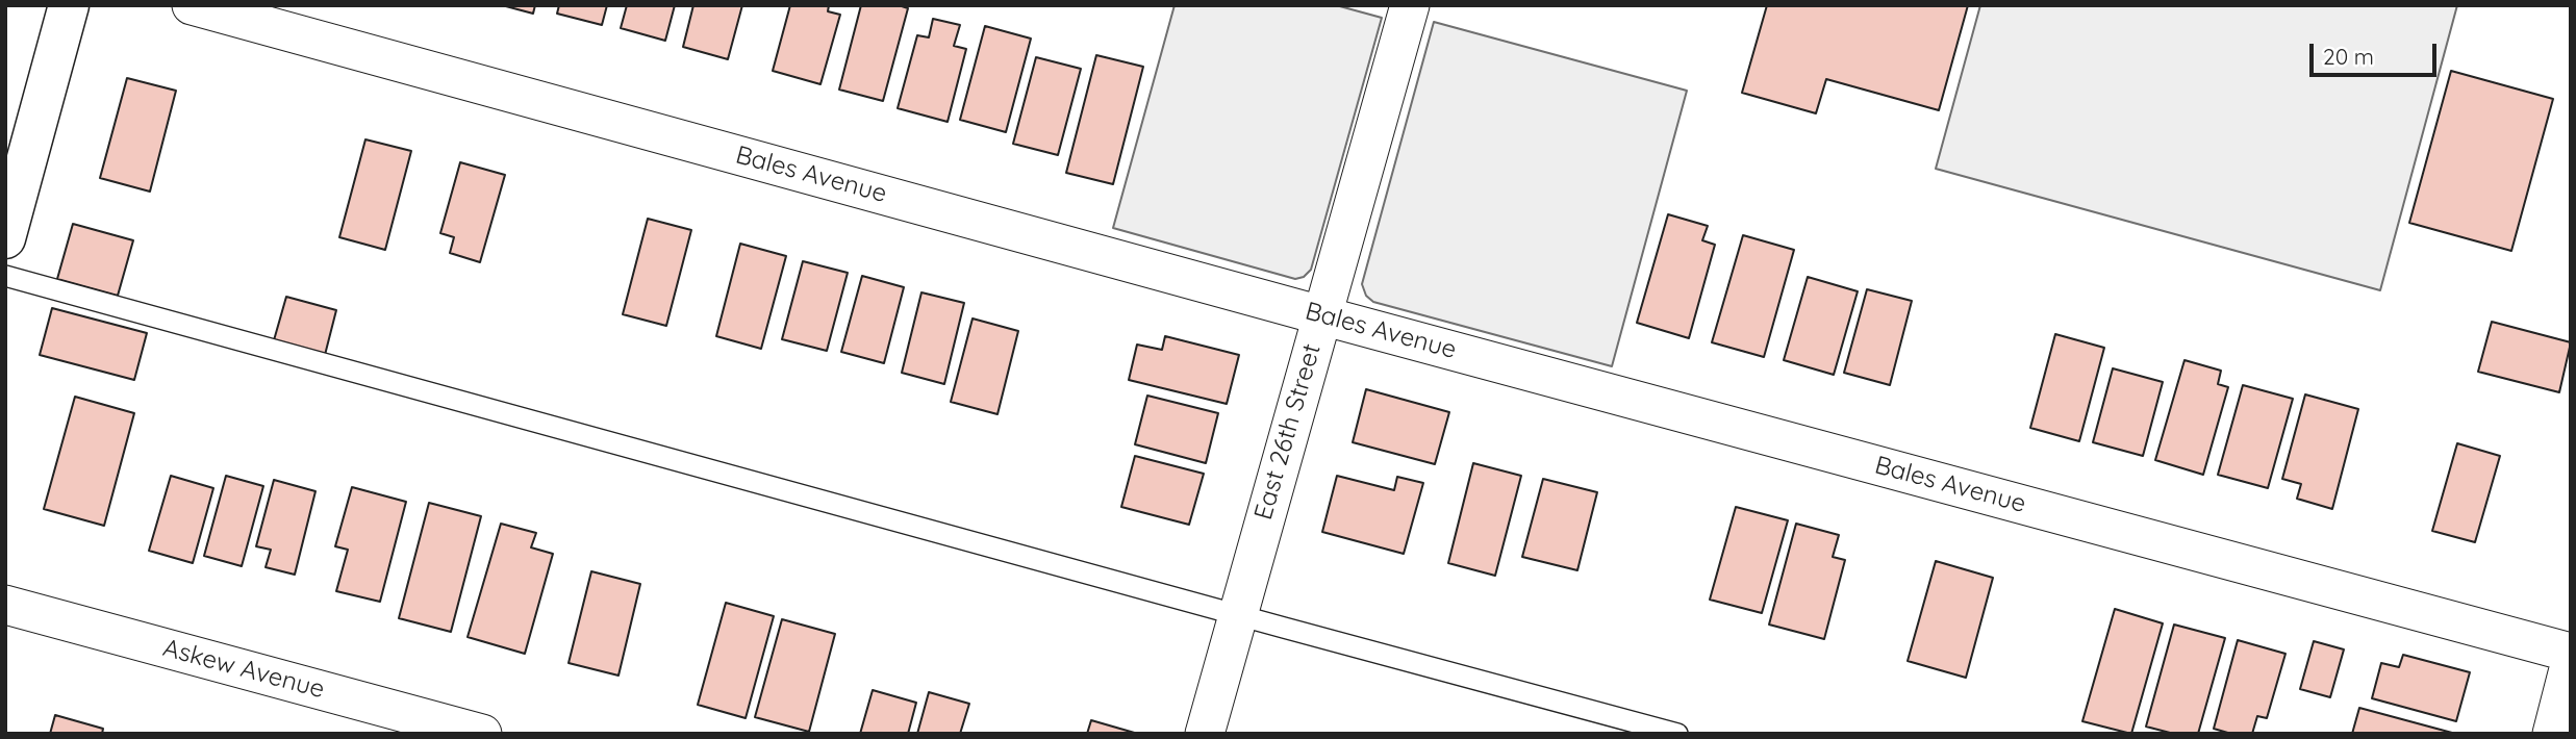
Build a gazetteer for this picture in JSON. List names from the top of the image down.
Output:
{
  "streets": {
    "street": ["Bales Avenue", "East 26th Street", "Askew Avenue"]
  },
  "crossings": [
    ["Bales Avenue", "East 26th Street"]
  ],
  "scale_bar": "20 m"
}
